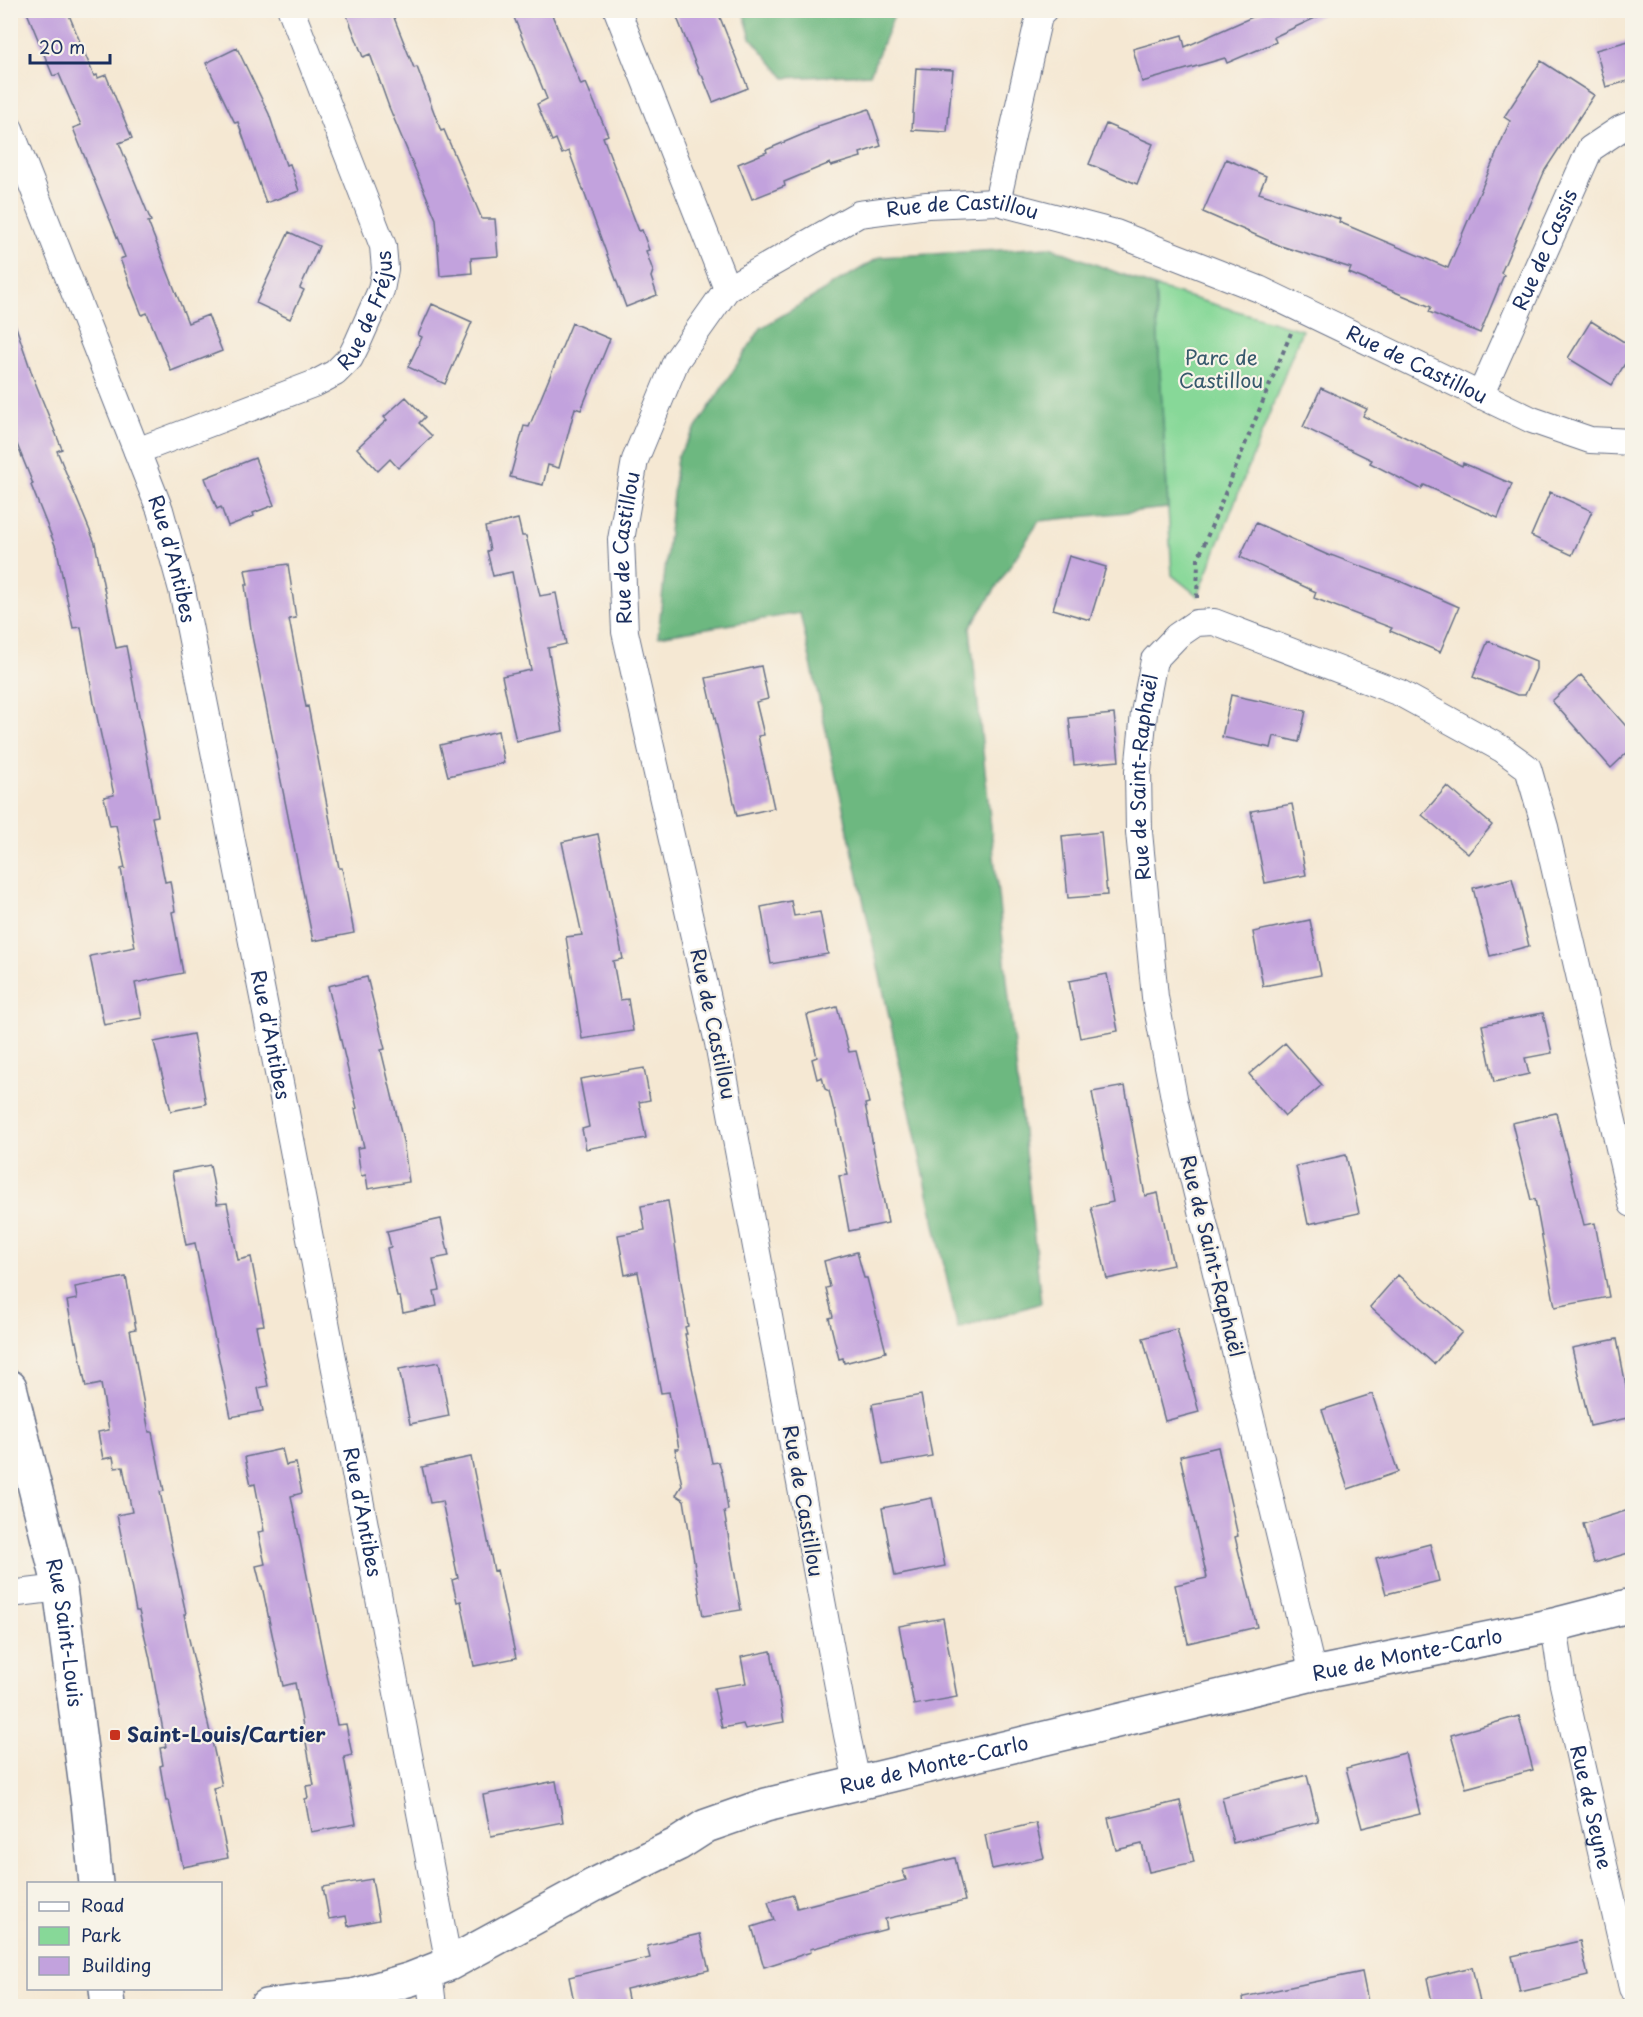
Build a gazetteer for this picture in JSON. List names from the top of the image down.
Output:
{
  "streets": {
    "street": [
      "Rue de Castillou",
      "Rue de Cassis",
      "Rue de Fréjus",
      "Rue d'Antibes",
      "Rue de Saint-Raphaël",
      "Rue Saint-Louis",
      "Rue de Monte-Carlo",
      "Rue de Seyne"
    ]
  },
  "crossings": [
    ["Rue de Castillou", "Rue de Cassis"],
    ["Rue de Castillou", "Rue de Monte-Carlo"],
    ["Rue de Fréjus", "Rue d'Antibes"],
    ["Rue d'Antibes", "Rue de Monte-Carlo"],
    ["Rue de Saint-Raphaël", "Rue de Monte-Carlo"],
    ["Rue de Monte-Carlo", "Rue de Seyne"]
  ],
  "parks": ["Parc de Castillou"],
  "places": {
    "transit": ["Saint-Louis/Cartier"]
  },
  "legend": ["Road", "Park", "Building"],
  "scale_bar": "20 m"
}
